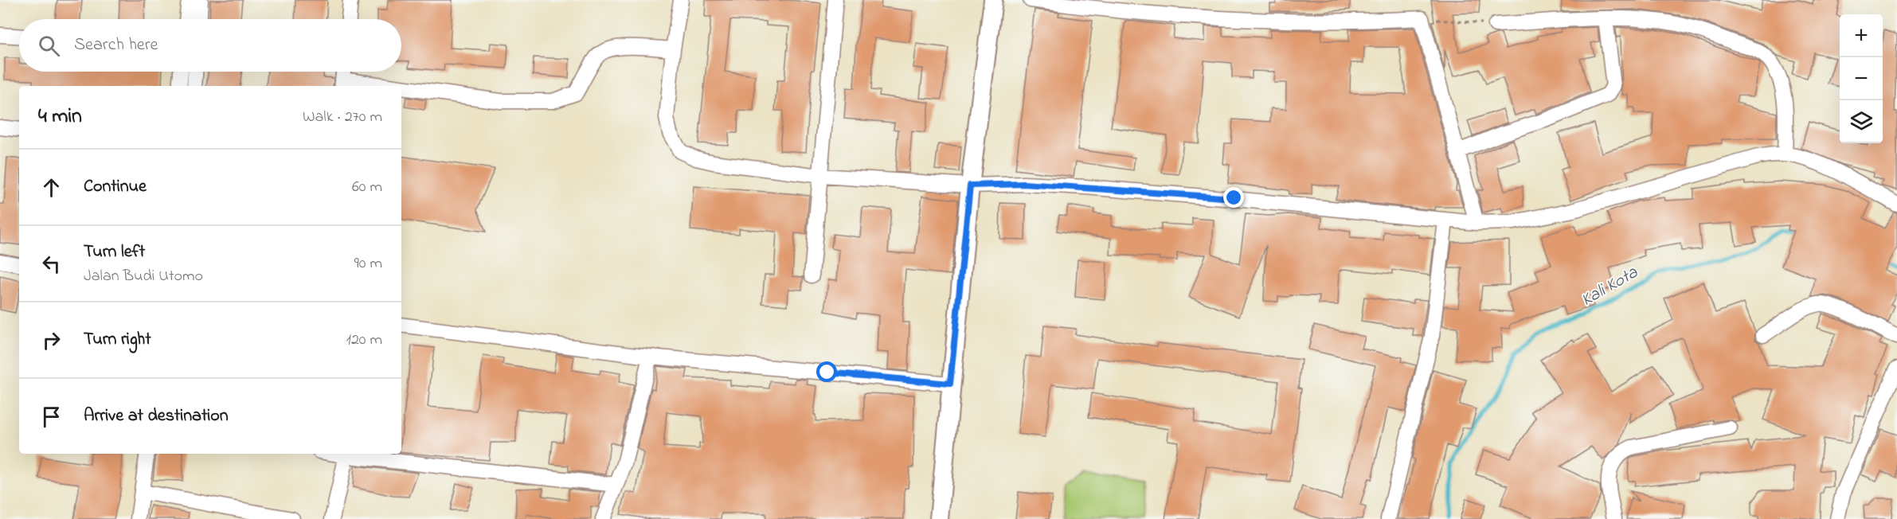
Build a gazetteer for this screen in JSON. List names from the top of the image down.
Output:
{
  "water": ["Kali Kota"],
  "page": {
    "map_buttons": ["+", "−"],
    "search": "Search here",
    "heading": ["4 min", "Walk · 270 m"],
    "list": [
      ["Continue", "60 m"],
      ["Turn left", "Jalan Budi Utomo", "90 m"],
      ["Turn right", "120 m"],
      "Arrive at destination"
    ]
  }
}
